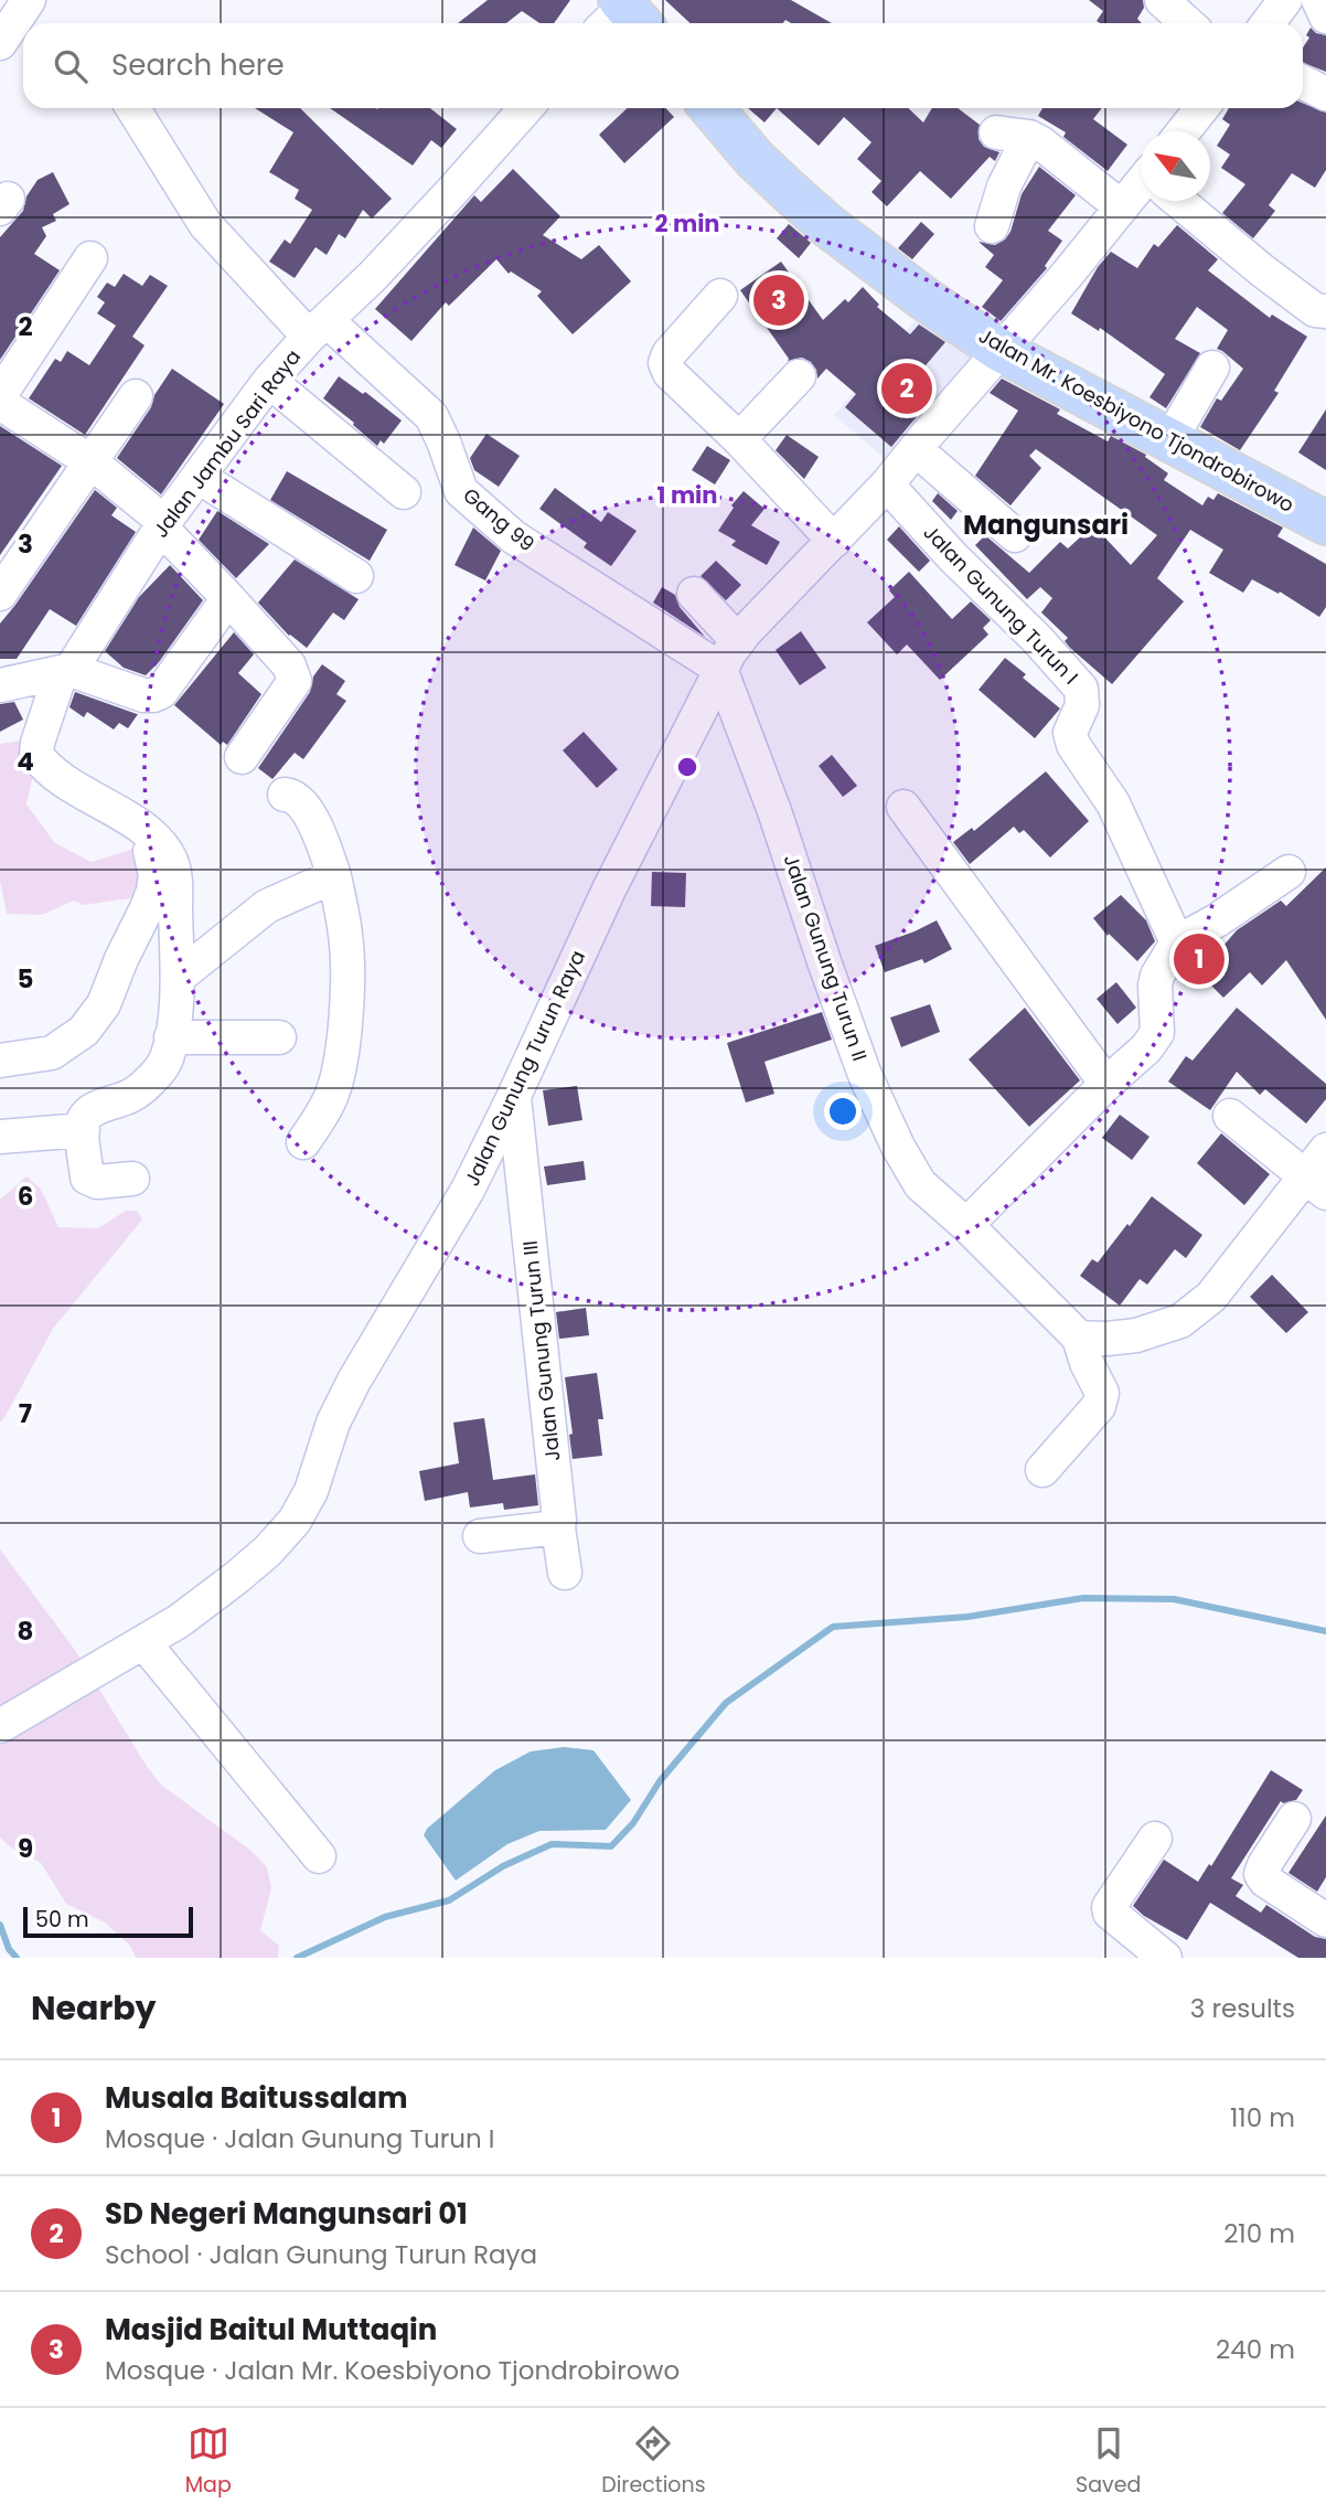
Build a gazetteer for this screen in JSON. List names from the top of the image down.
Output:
{
  "streets": {
    "main road": ["Jalan Mr. Koesbiyono Tjondrobirowo"],
    "street": [
      "Jalan Jambu Sari Raya",
      "Gang 99",
      "Jalan Gunung Turun I",
      "Jalan Gunung Turun II",
      "Jalan Gunung Turun Raya",
      "Jalan Gunung Turun III"
    ]
  },
  "crossings": [
    ["Jalan Mr. Koesbiyono Tjondrobirowo", "Jalan Gunung Turun Raya"],
    ["Jalan Jambu Sari Raya", "Gang 99"],
    ["Gang 99", "Jalan Gunung Turun II"],
    ["Gang 99", "Jalan Gunung Turun Raya"],
    ["Jalan Gunung Turun I", "Jalan Gunung Turun Raya"],
    ["Jalan Gunung Turun II", "Jalan Gunung Turun Raya"],
    ["Jalan Gunung Turun Raya", "Jalan Gunung Turun III"]
  ],
  "districts": ["Mangunsari"],
  "scale_bar": "50 m",
  "north": "top left",
  "page": {
    "search": "Search here",
    "pins": ["3", "2", "1"],
    "scale": "50 m",
    "heading": ["Nearby", "3 results"],
    "list": [
      {
        "mark": "1",
        "name": "Musala Baitussalam",
        "note": "Mosque · Jalan Gunung Turun I",
        "value": "110 m"
      },
      {
        "mark": "2",
        "name": "SD Negeri Mangunsari 01",
        "note": "School · Jalan Gunung Turun Raya",
        "value": "210 m"
      },
      {
        "mark": "3",
        "name": "Masjid Baitul Muttaqin",
        "note": "Mosque · Jalan Mr. Koesbiyono Tjondrobirowo",
        "value": "240 m"
      }
    ],
    "nav": ["Map", "Directions", "Saved"]
  },
  "grid": {
    "rows": [
      "2",
      "3",
      "4",
      "5",
      "6",
      "7",
      "8",
      "9"
    ]
  },
  "rings": ["2 min", "1 min"]
}
